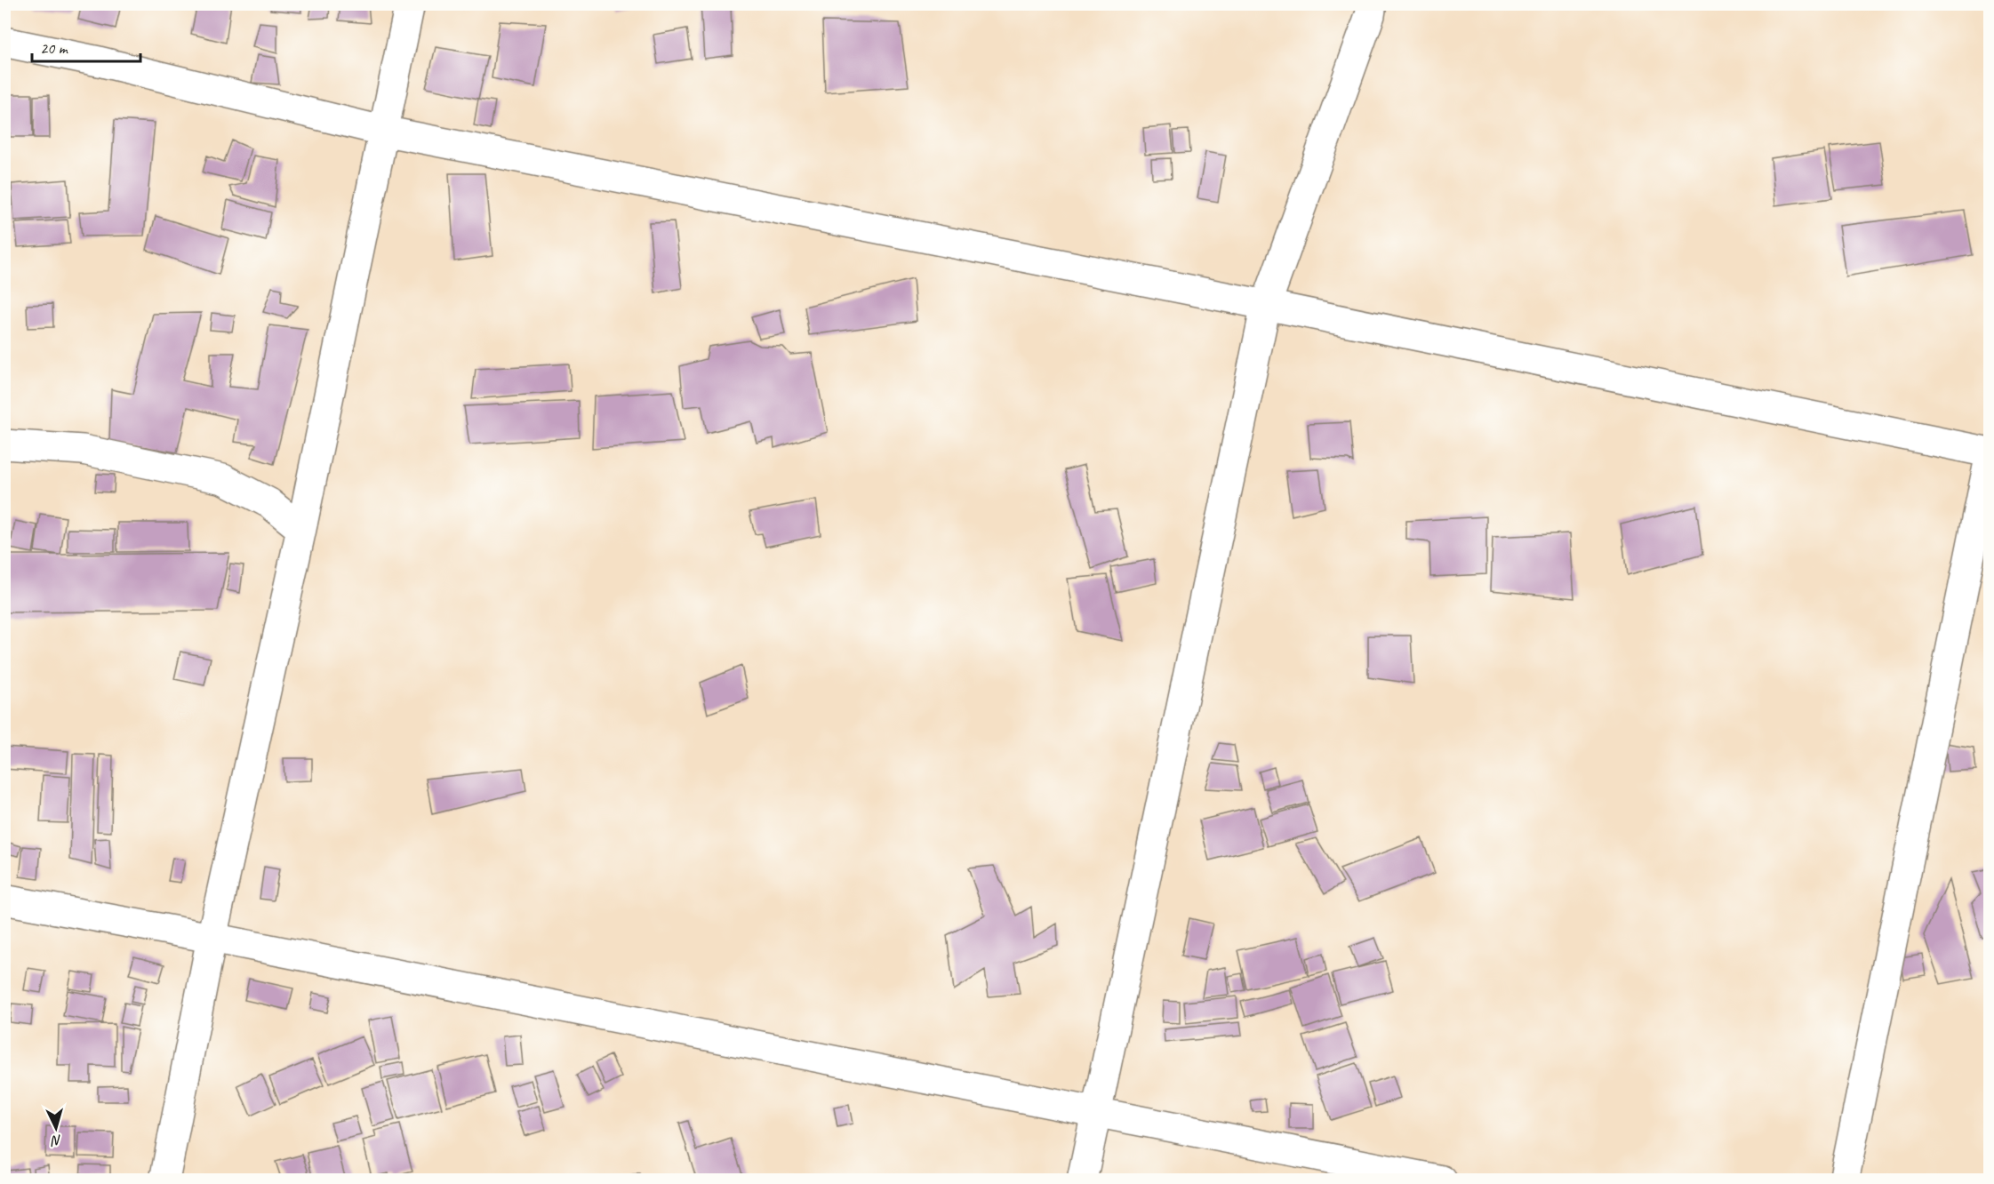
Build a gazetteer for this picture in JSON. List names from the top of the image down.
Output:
{
  "scale_bar": "20 m",
  "north": "bottom"
}
